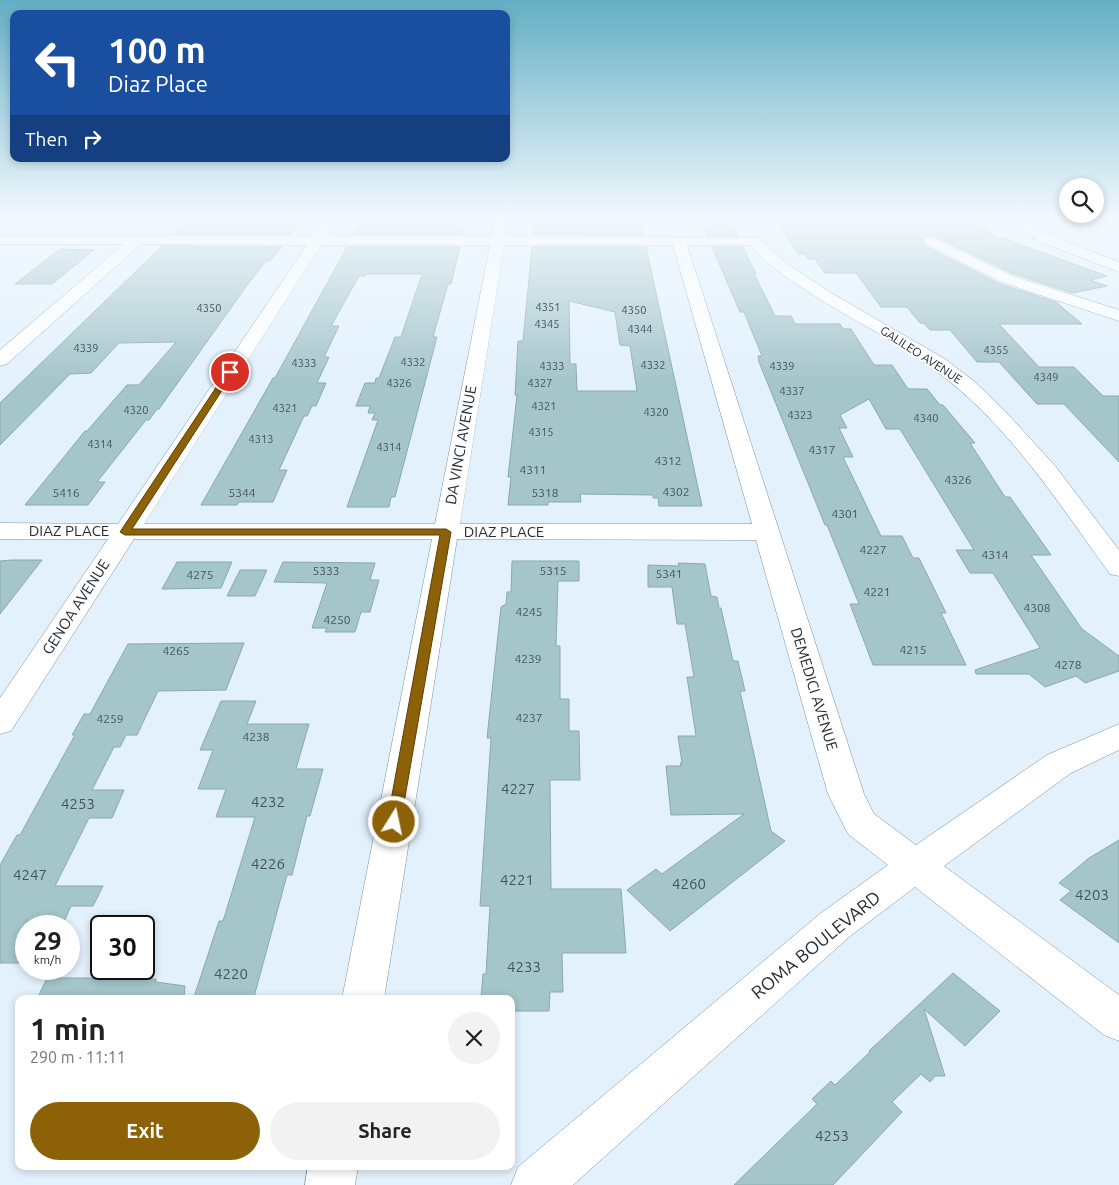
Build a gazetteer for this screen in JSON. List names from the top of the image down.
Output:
{
  "streets": {
    "street": [
      "GALILEO AVENUE",
      "DA VINCI AVENUE",
      "DIAZ PLACE",
      "GENOA AVENUE",
      "DEMEDICI AVENUE",
      "ROMA BOULEVARD"
    ]
  },
  "crossings": [
    ["DA VINCI AVENUE", "DIAZ PLACE"],
    ["DIAZ PLACE", "GENOA AVENUE"],
    ["DIAZ PLACE", "DEMEDICI AVENUE"],
    ["DEMEDICI AVENUE", "ROMA BOULEVARD"]
  ],
  "house_numbers": [
    "4351",
    "4350",
    "4350",
    "4345",
    "4344",
    "4339",
    "4355",
    "4332",
    "4333",
    "4332",
    "4333",
    "4339",
    "4349",
    "4326",
    "4327",
    "4337",
    "4321",
    "4321",
    "4320",
    "4320",
    "4323",
    "4340",
    "4315",
    "4313",
    "4314",
    "4314",
    "4317",
    "4312",
    "4311",
    "4326",
    "4302",
    "5416",
    "5344",
    "5318",
    "4301",
    "4227",
    "4314",
    "5333",
    "5315",
    "5341",
    "4275",
    "4221",
    "4308",
    "4245",
    "4250",
    "4215",
    "4265",
    "4239",
    "4278",
    "4237",
    "4259",
    "4238",
    "4227",
    "4232",
    "4253",
    "4226",
    "4247",
    "4221",
    "4260",
    "4203",
    "4233",
    "4220",
    "4253"
  ],
  "page": {
    "turn": ["100 m", "Diaz Place"],
    "then": "Then",
    "speed": "29 km/h",
    "limit": "30",
    "heading": ["1 min", "290 m · 11:11"],
    "buttons": ["Exit", "Share"]
  }
}
